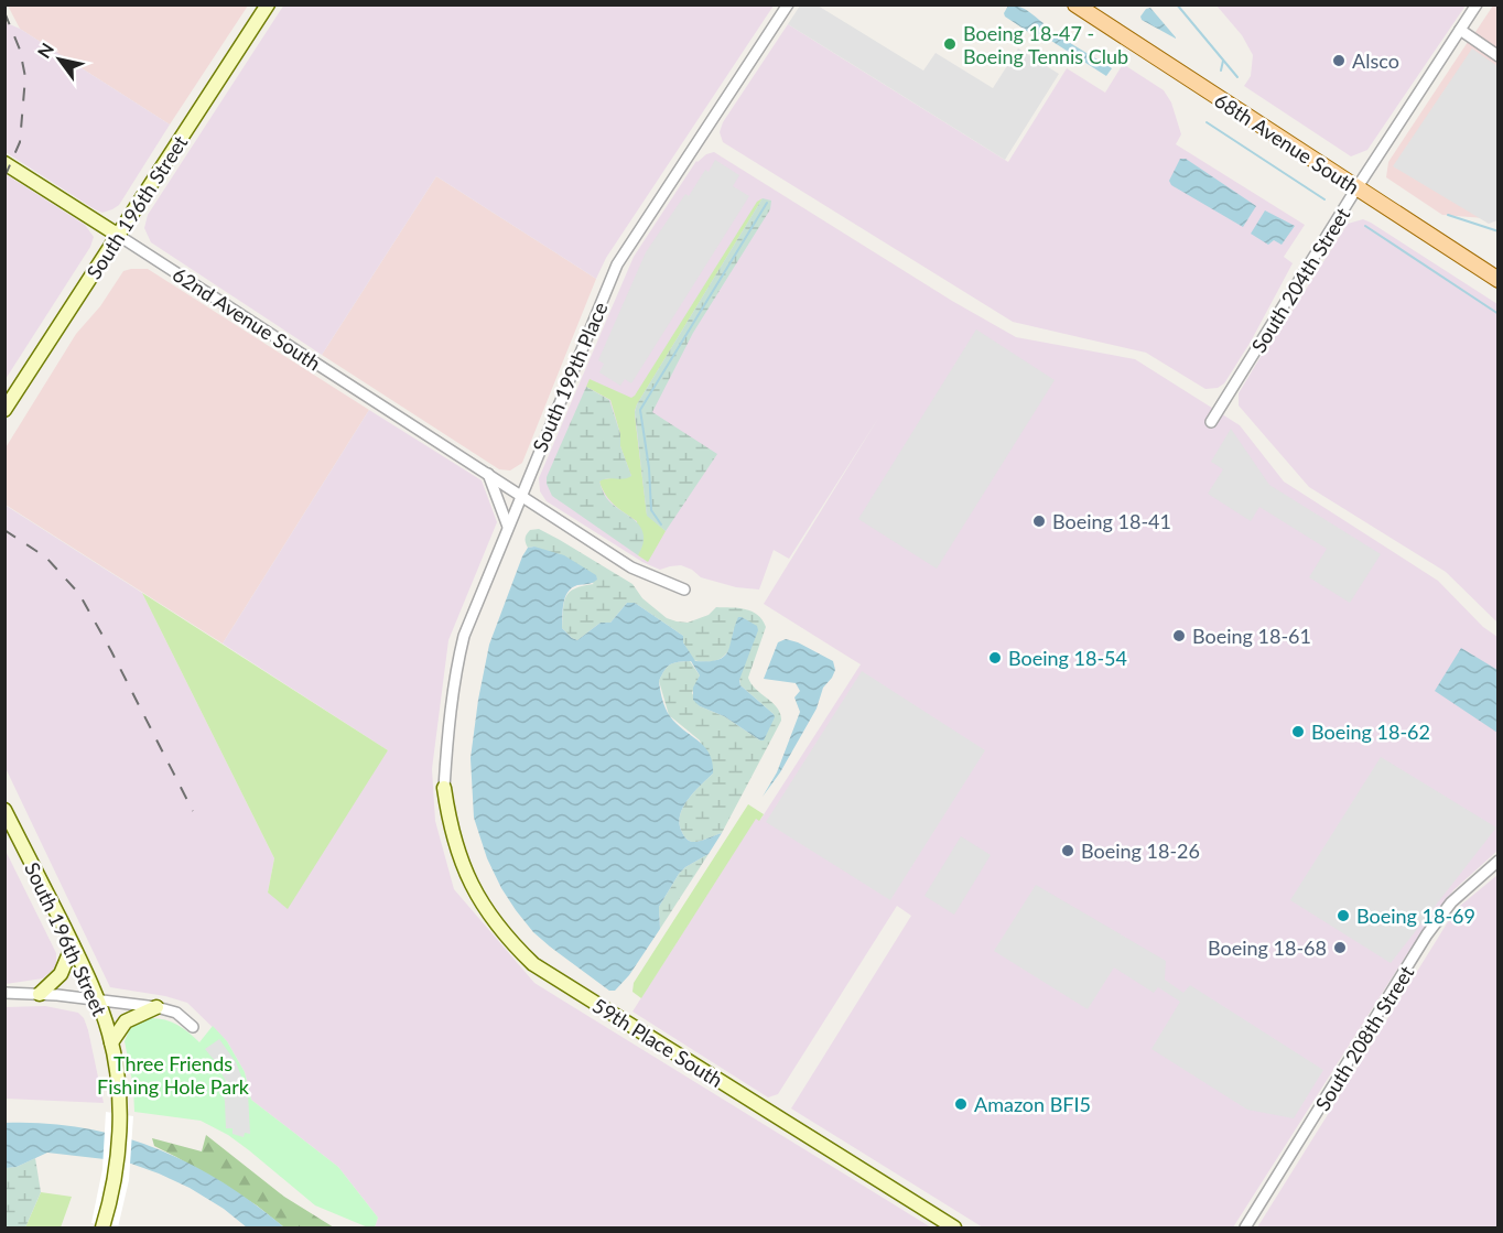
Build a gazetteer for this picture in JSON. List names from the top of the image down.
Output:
{
  "streets": {
    "main road": [
      "68th Avenue South",
      "South 196th Street",
      "62nd Avenue South",
      "59th Place South"
    ],
    "street": ["South 204th Street", "South 199th Place", "South 208th Street"]
  },
  "crossings": [
    ["68th Avenue South", "South 204th Street"],
    ["South 196th Street", "62nd Avenue South"],
    ["62nd Avenue South", "South 199th Place"],
    ["South 199th Place", "59th Place South"]
  ],
  "parks": ["Three Friends Fishing Hole Park"],
  "places": [
    "Boeing 18-47 - Boeing Tennis Club",
    "Alsco",
    "Boeing 18-41",
    "Boeing 18-61",
    "Boeing 18-54",
    "Boeing 18-62",
    "Boeing 18-26",
    "Boeing 18-69",
    "Boeing 18-68",
    "Amazon BFI5"
  ],
  "north": "top left"
}
